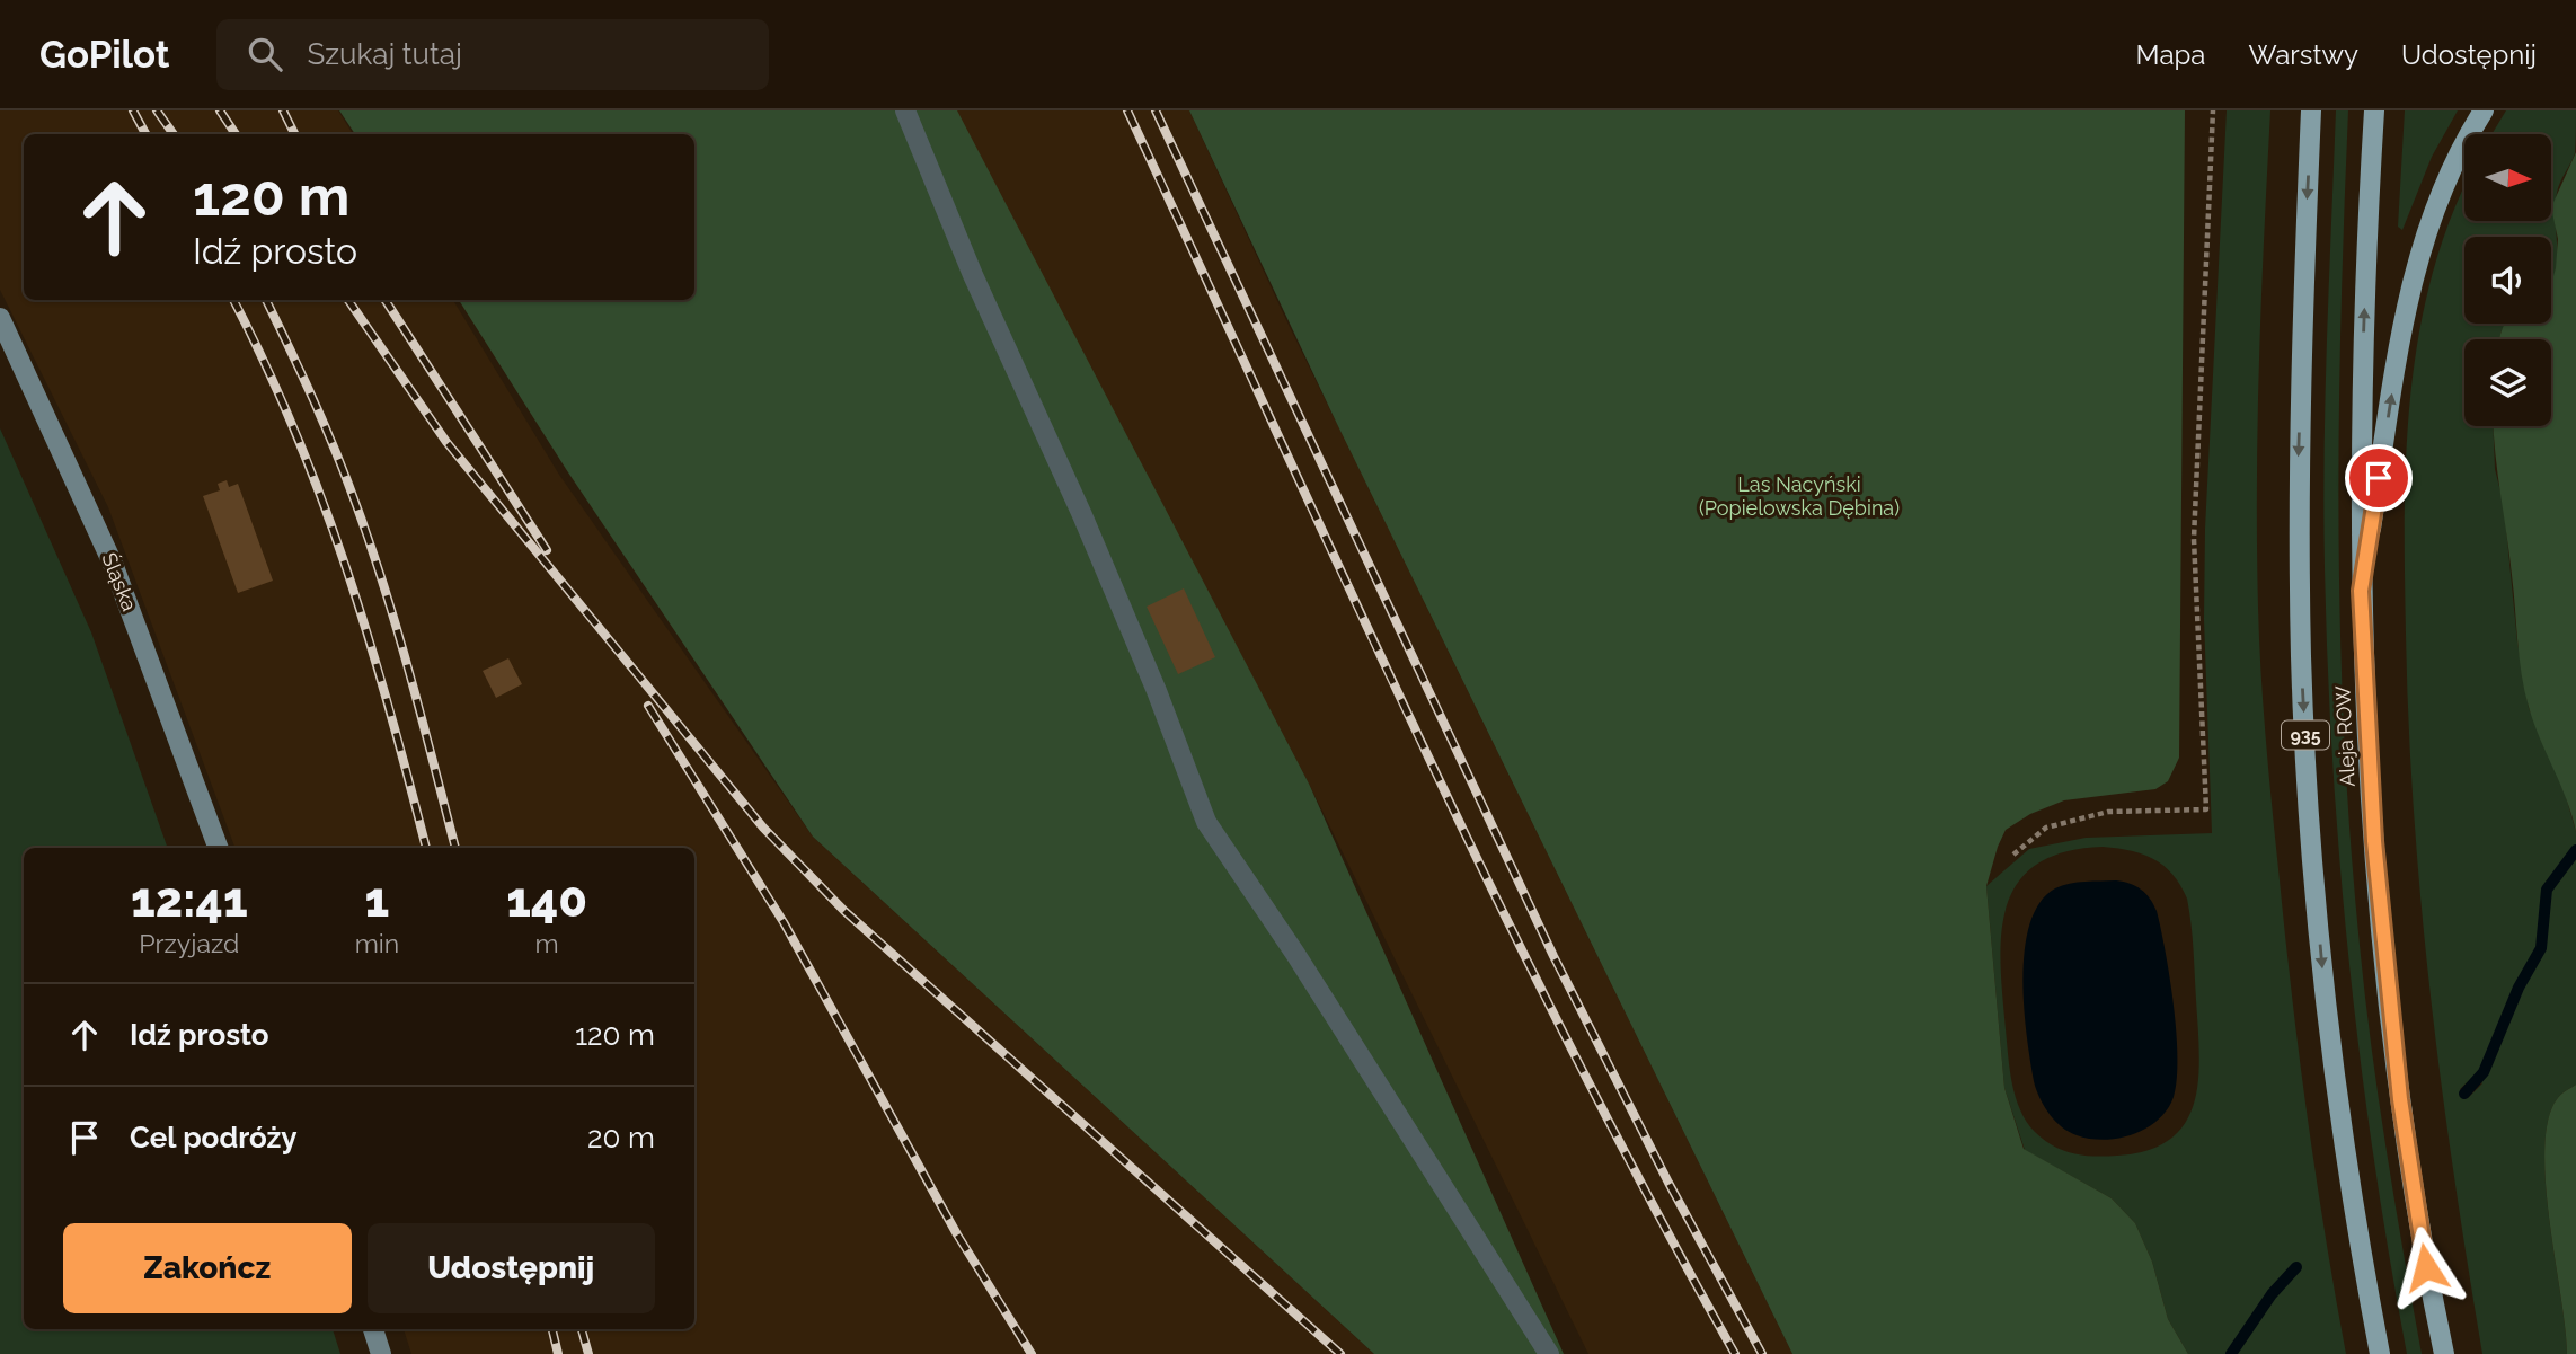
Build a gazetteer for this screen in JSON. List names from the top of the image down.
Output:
{
  "streets": {
    "main road": ["935", "Aleja ROW"],
    "street": ["Śląska"]
  },
  "parks": ["Las Nacyński (Popielowska Dębina)"],
  "north": "right",
  "page": {
    "header": "GoPilot",
    "search": "Szukaj tutaj",
    "nav": ["Mapa", "Warstwy", "Udostępnij"],
    "turn": ["120 m", "Idź prosto"],
    "eta": [
      "12:41",
      "Przyjazd",
      "1",
      "min",
      "140",
      "m"
    ],
    "list": [
      {
        "name": "Idź prosto",
        "value": "120 m"
      },
      {
        "name": "Cel podróży",
        "value": "20 m"
      }
    ],
    "buttons": ["Zakończ", "Udostępnij"]
  }
}
